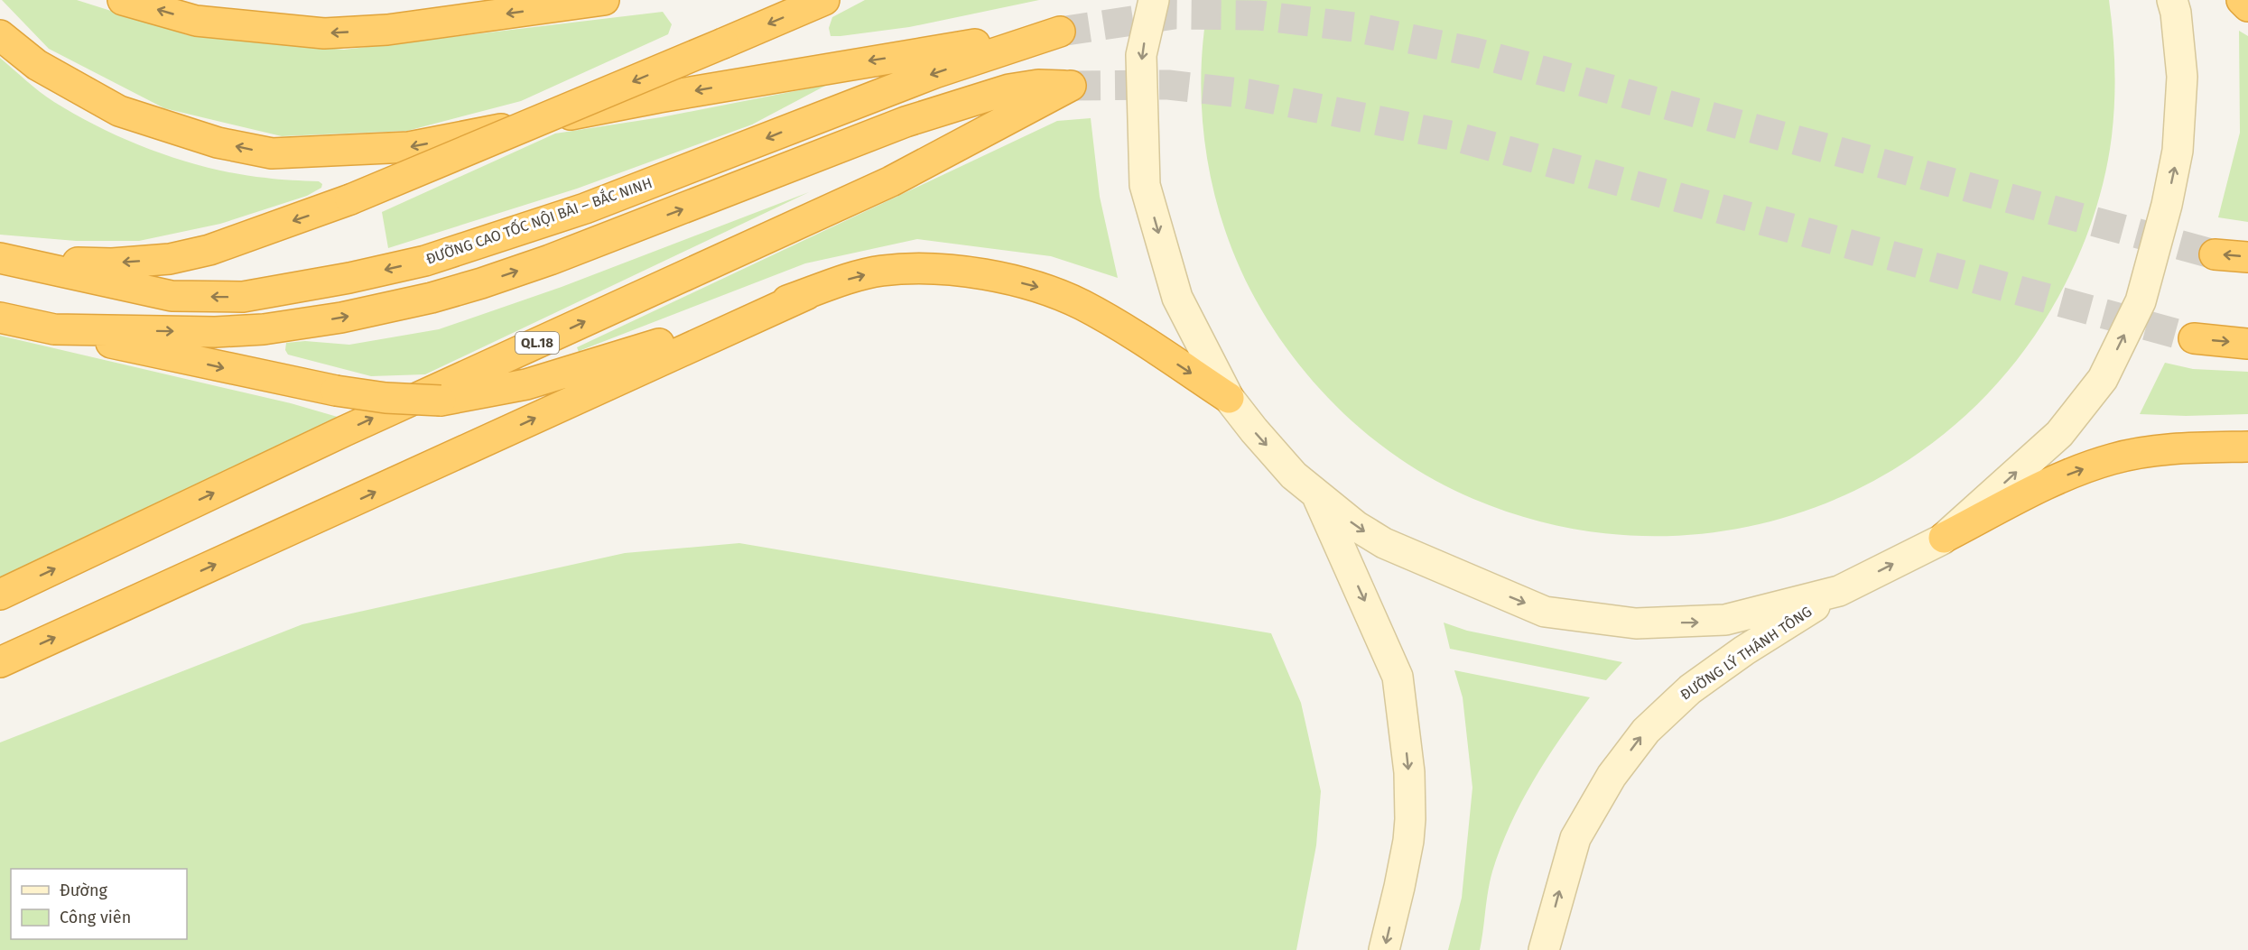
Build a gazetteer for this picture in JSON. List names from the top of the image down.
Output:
{
  "streets": {
    "highway": ["ĐƯỜNG CAO TỐC NỘI BÀI – BẮC NINH", "QL.18"],
    "main road": ["ĐƯỜNG LÝ THÁNH TÔNG"]
  },
  "one_way": ["ĐƯỜNG LÝ THÁNH TÔNG"],
  "legend": ["Đường", "Công viên"]
}
